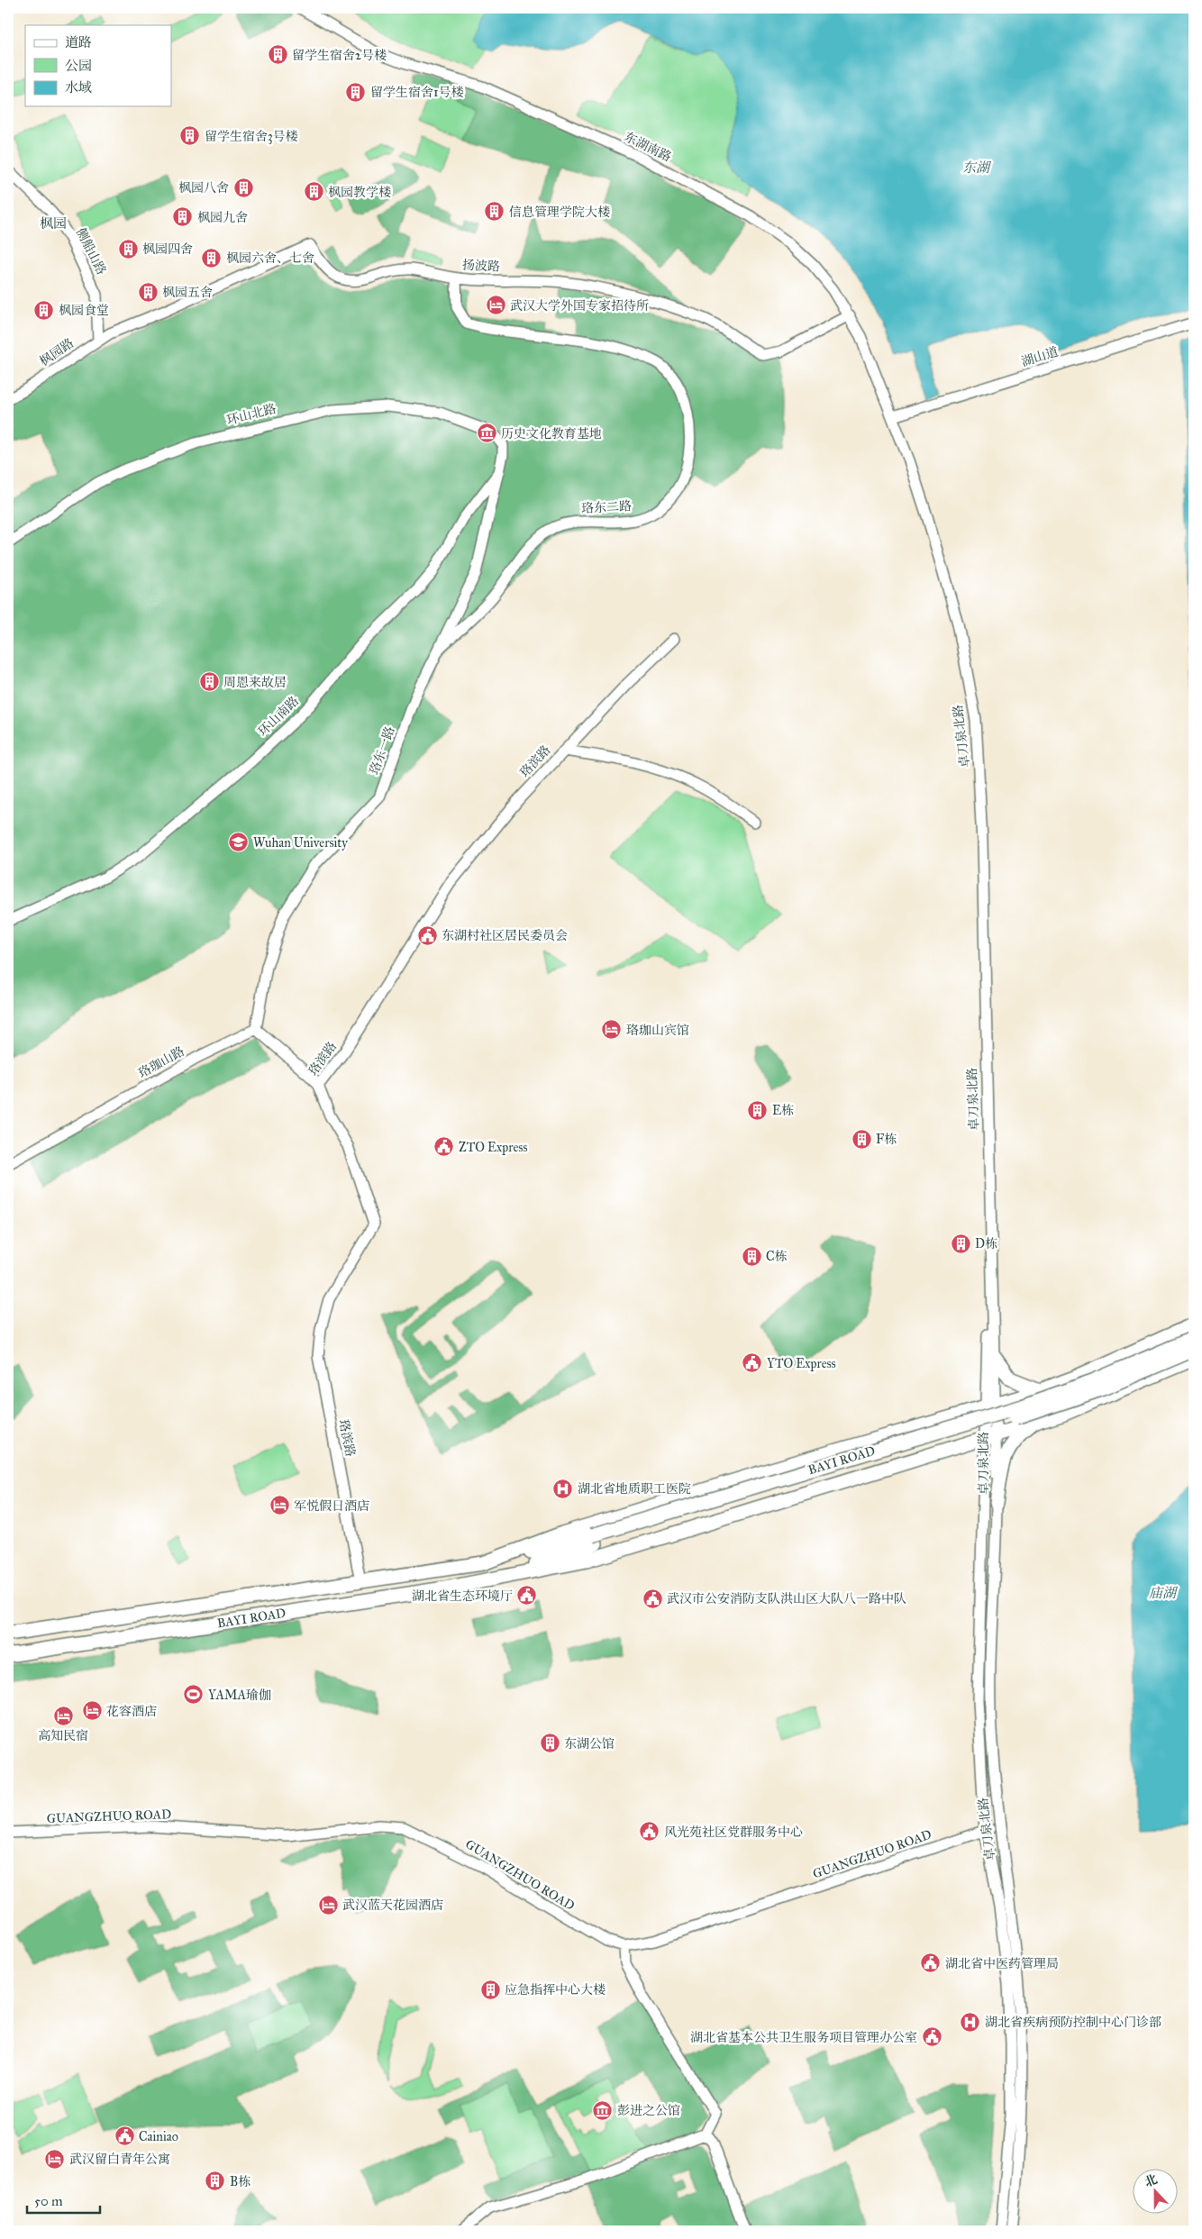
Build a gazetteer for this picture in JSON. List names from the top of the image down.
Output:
{
  "streets": {
    "main road": ["BAYI ROAD"],
    "street": [
      "东湖南路",
      "侧船山路",
      "扬波路",
      "枫园路",
      "湖山道",
      "环山北路",
      "珞东二路",
      "环山南路",
      "卓刀泉北路",
      "珞东一路",
      "珞滨路",
      "珞珈山路",
      "GUANGZHUO ROAD"
    ]
  },
  "crossings": [
    ["东湖南路", "扬波路"],
    ["东湖南路", "湖山道"],
    ["东湖南路", "卓刀泉北路"],
    ["侧船山路", "枫园路"],
    ["扬波路", "枫园路"],
    ["扬波路", "珞东二路"],
    ["湖山道", "卓刀泉北路"],
    ["环山北路", "珞东一路"],
    ["珞东二路", "珞东一路"],
    ["环山南路", "珞东一路"],
    ["卓刀泉北路", "BAYI ROAD"],
    ["卓刀泉北路", "GUANGZHUO ROAD"],
    ["珞东一路", "珞珈山路"],
    ["珞滨路", "BAYI ROAD"]
  ],
  "districts": ["枫园"],
  "water": ["东湖", "庙湖"],
  "places": {
    "building": [
      "留学生宿舍2号楼",
      "留学生宿舍1号楼",
      "留学生宿舍3号楼",
      "枫园八舍",
      "枫园教学楼",
      "信息管理学院大楼",
      "枫园九舍",
      "枫园四舍",
      "枫园六舍、七舍",
      "枫园五舍",
      "枫园食堂",
      "周恩来故居",
      "E栋",
      "F栋",
      "D栋",
      "C栋",
      "东湖公馆",
      "应急指挥中心大楼",
      "B栋"
    ],
    "hotel": [
      "武汉大学外国专家招待所",
      "珞珈山宾馆",
      "军悦假日酒店",
      "花容酒店",
      "高知民宿",
      "武汉蓝天花园酒店",
      "武汉留白青年公寓"
    ],
    "museum": ["历史文化教育基地", "彭进之公馆"],
    "school or university": ["Wuhan University"],
    "public building": [
      "东湖村社区居民委员会",
      "ZTO Express",
      "YTO Express",
      "湖北省生态环境厅",
      "武汉市公安消防支队洪山区大队八一路中队",
      "风光苑社区党群服务中心",
      "湖北省中医药管理局",
      "湖北省基本公共卫生服务项目管理办公室",
      "Cainiao"
    ],
    "hospital": ["湖北省地质职工医院", "湖北省疾病预防控制中心门诊部"],
    "sports": ["YAMA瑜伽"]
  },
  "legend": ["道路", "公园", "水域"],
  "scale_bar": "50 m",
  "north": "top"
}
